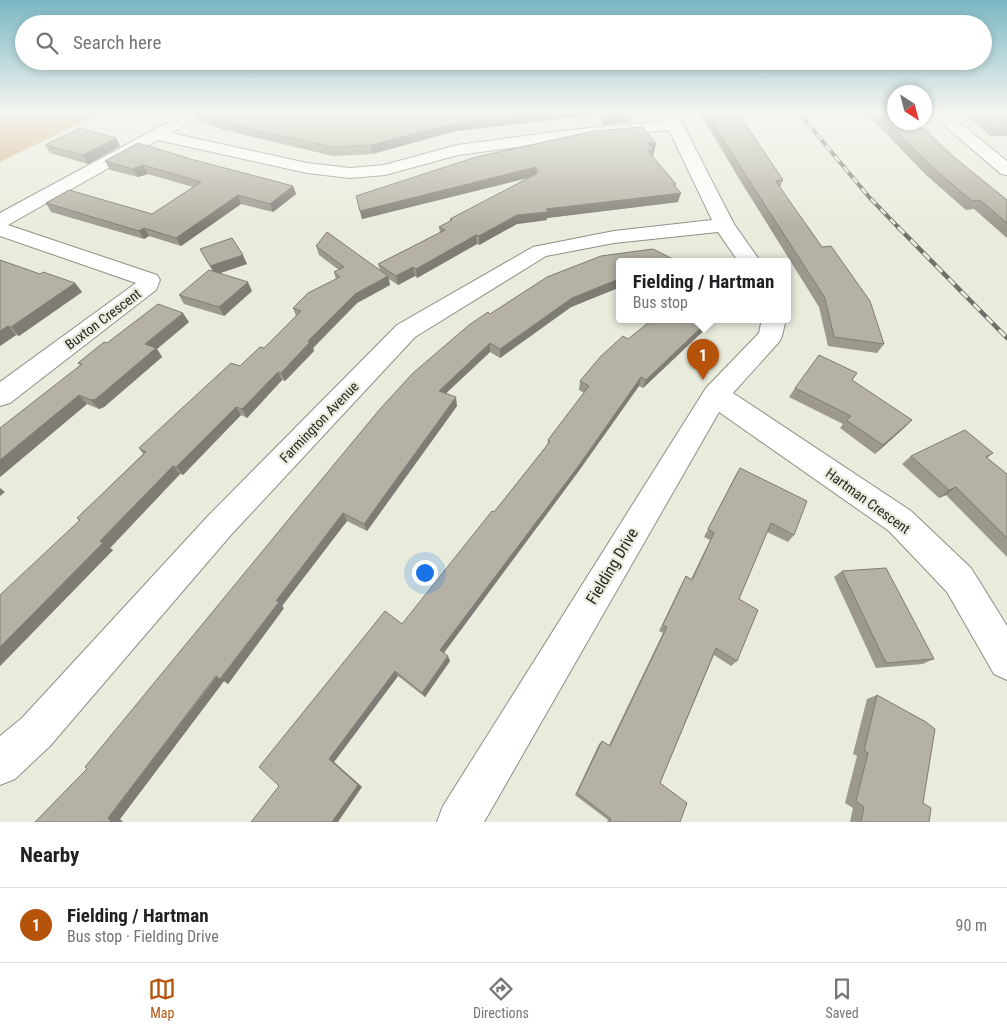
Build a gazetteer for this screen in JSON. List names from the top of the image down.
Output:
{
  "streets": {
    "street": [
      "Buxton Crescent",
      "Farmington Avenue",
      "Hartman Crescent",
      "Fielding Drive"
    ]
  },
  "crossings": [
    ["Hartman Crescent", "Fielding Drive"]
  ],
  "north": "bottom right",
  "page": {
    "search": "Search here",
    "popup": ["Fielding / Hartman", "Bus stop"],
    "pins": "1",
    "heading": "Nearby",
    "list": [
      {
        "mark": "1",
        "name": "Fielding / Hartman",
        "note": "Bus stop · Fielding Drive",
        "value": "90 m"
      }
    ],
    "nav": ["Map", "Directions", "Saved"]
  }
}
